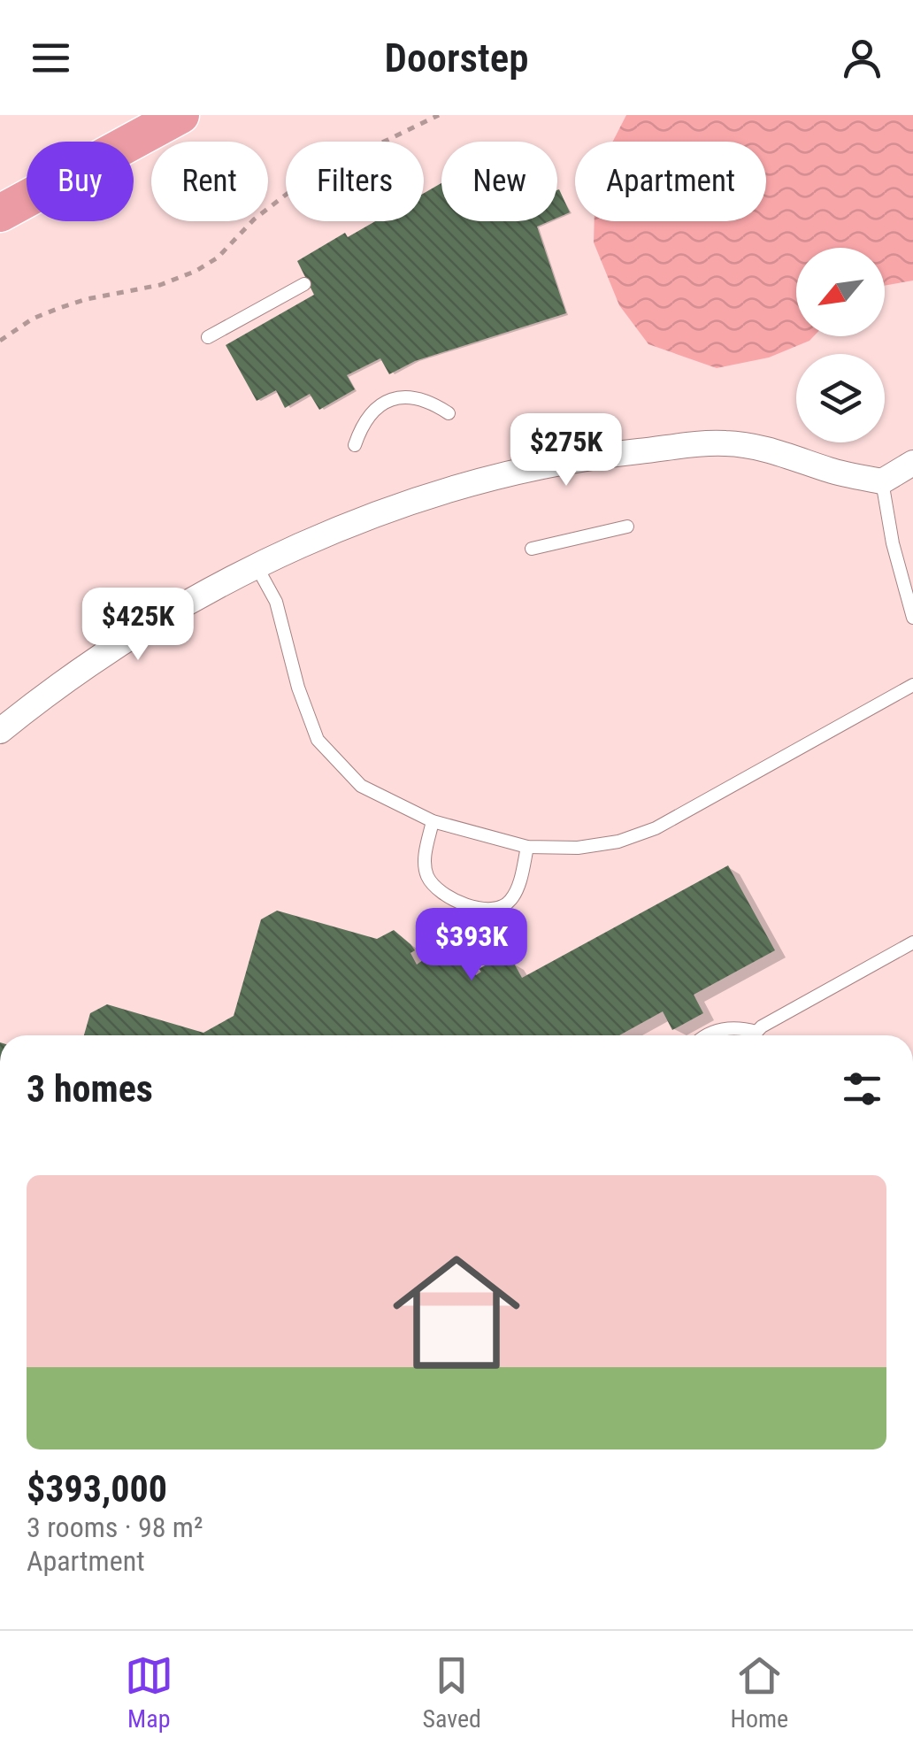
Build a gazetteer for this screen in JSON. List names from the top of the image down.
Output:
{
  "north": "bottom left",
  "page": {
    "header": "Doorstep",
    "chip": [
      "Buy",
      "Rent",
      "Filters",
      "New",
      "Apartment"
    ],
    "price": ["$275K", "$425K", "$393K"],
    "heading": "3 homes",
    "list": [
      {
        "name": "$393,000",
        "note": "3 rooms · 98 m² · Apartment"
      }
    ],
    "tabs": ["Map", "Saved", "Home"]
  }
}
